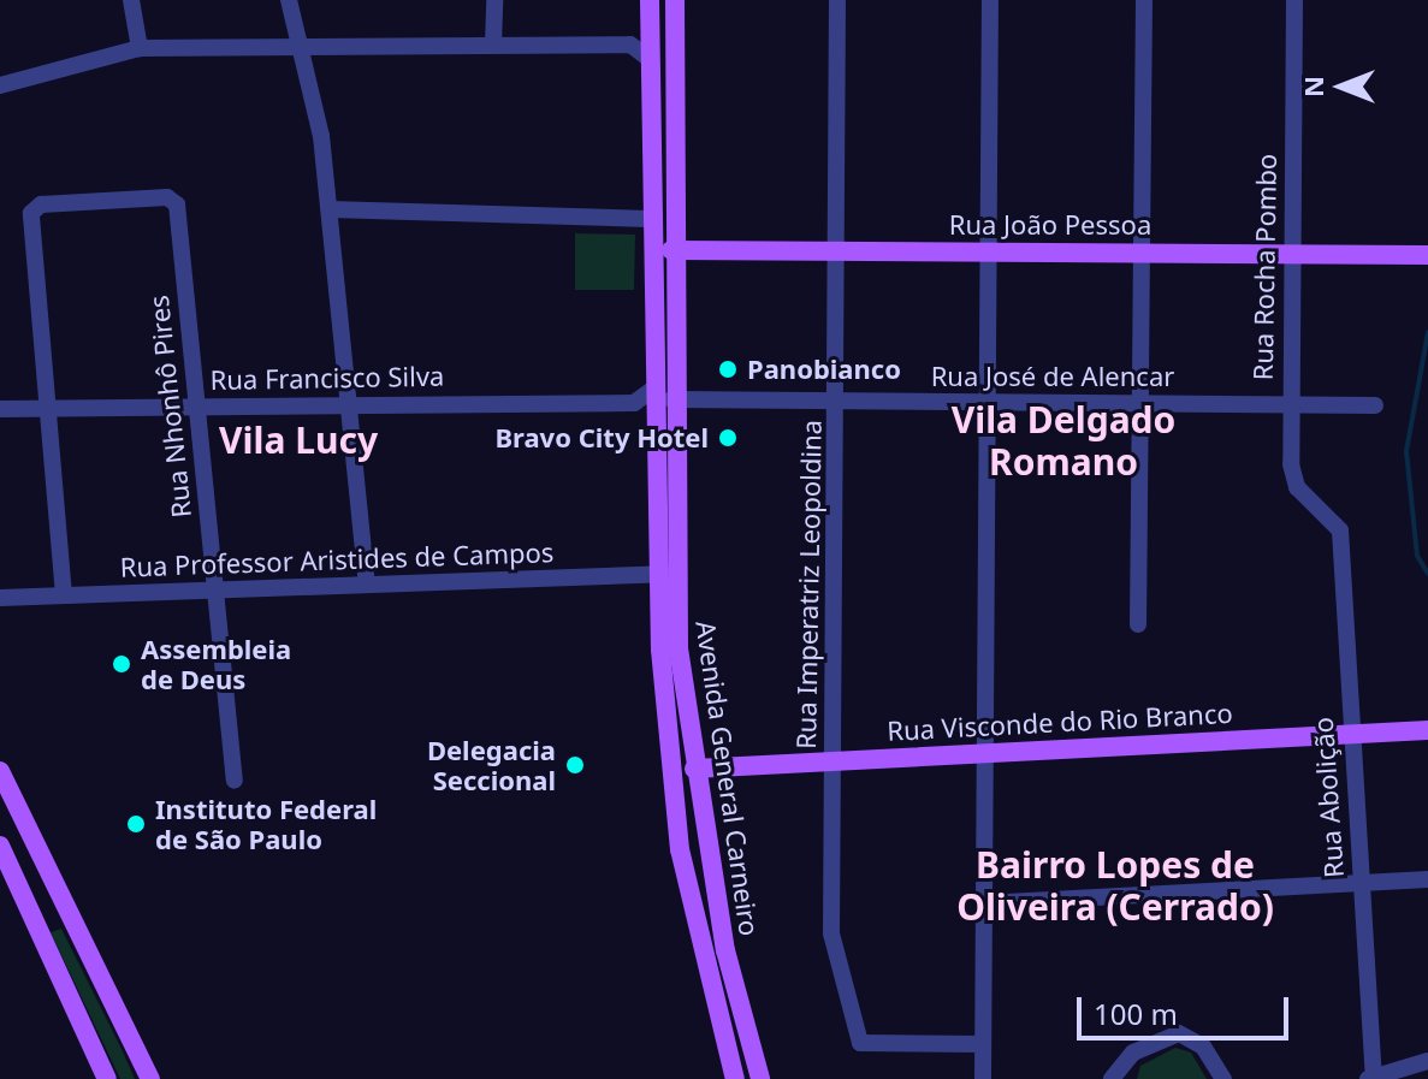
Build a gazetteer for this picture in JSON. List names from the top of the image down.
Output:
{
  "streets": {
    "main road": ["Rua João Pessoa", "Rua Visconde do Rio Branco", "Avenida General Carneiro"],
    "street": [
      "Rua Rocha Pombo",
      "Rua José de Alencar",
      "Rua Francisco Silva",
      "Rua Nhonhô Pires",
      "Rua Professor Aristides de Campos",
      "Rua Imperatriz Leopoldina",
      "Rua Abolição"
    ]
  },
  "crossings": [
    ["Rua João Pessoa", "Rua Rocha Pombo"],
    ["Rua João Pessoa", "Rua Imperatriz Leopoldina"],
    ["Rua João Pessoa", "Avenida General Carneiro"],
    ["Rua Rocha Pombo", "Rua José de Alencar"],
    ["Rua Rocha Pombo", "Rua Abolição"],
    ["Rua José de Alencar", "Rua Imperatriz Leopoldina"],
    ["Rua José de Alencar", "Avenida General Carneiro"],
    ["Rua Francisco Silva", "Rua Nhonhô Pires"],
    ["Rua Francisco Silva", "Avenida General Carneiro"],
    ["Rua Nhonhô Pires", "Rua Professor Aristides de Campos"],
    ["Rua Professor Aristides de Campos", "Avenida General Carneiro"],
    ["Rua Imperatriz Leopoldina", "Rua Visconde do Rio Branco"],
    ["Rua Visconde do Rio Branco", "Avenida General Carneiro"],
    ["Rua Visconde do Rio Branco", "Rua Abolição"]
  ],
  "districts": ["Vila Delgado Romano", "Vila Lucy", "Bairro Lopes de Oliveira (Cerrado)"],
  "places": [
    "Panobianco",
    "Bravo City Hotel",
    "Assembleia de Deus",
    "Delegacia Seccional",
    "Instituto Federal de São Paulo"
  ],
  "scale_bar": "100 m",
  "north": "left"
}
